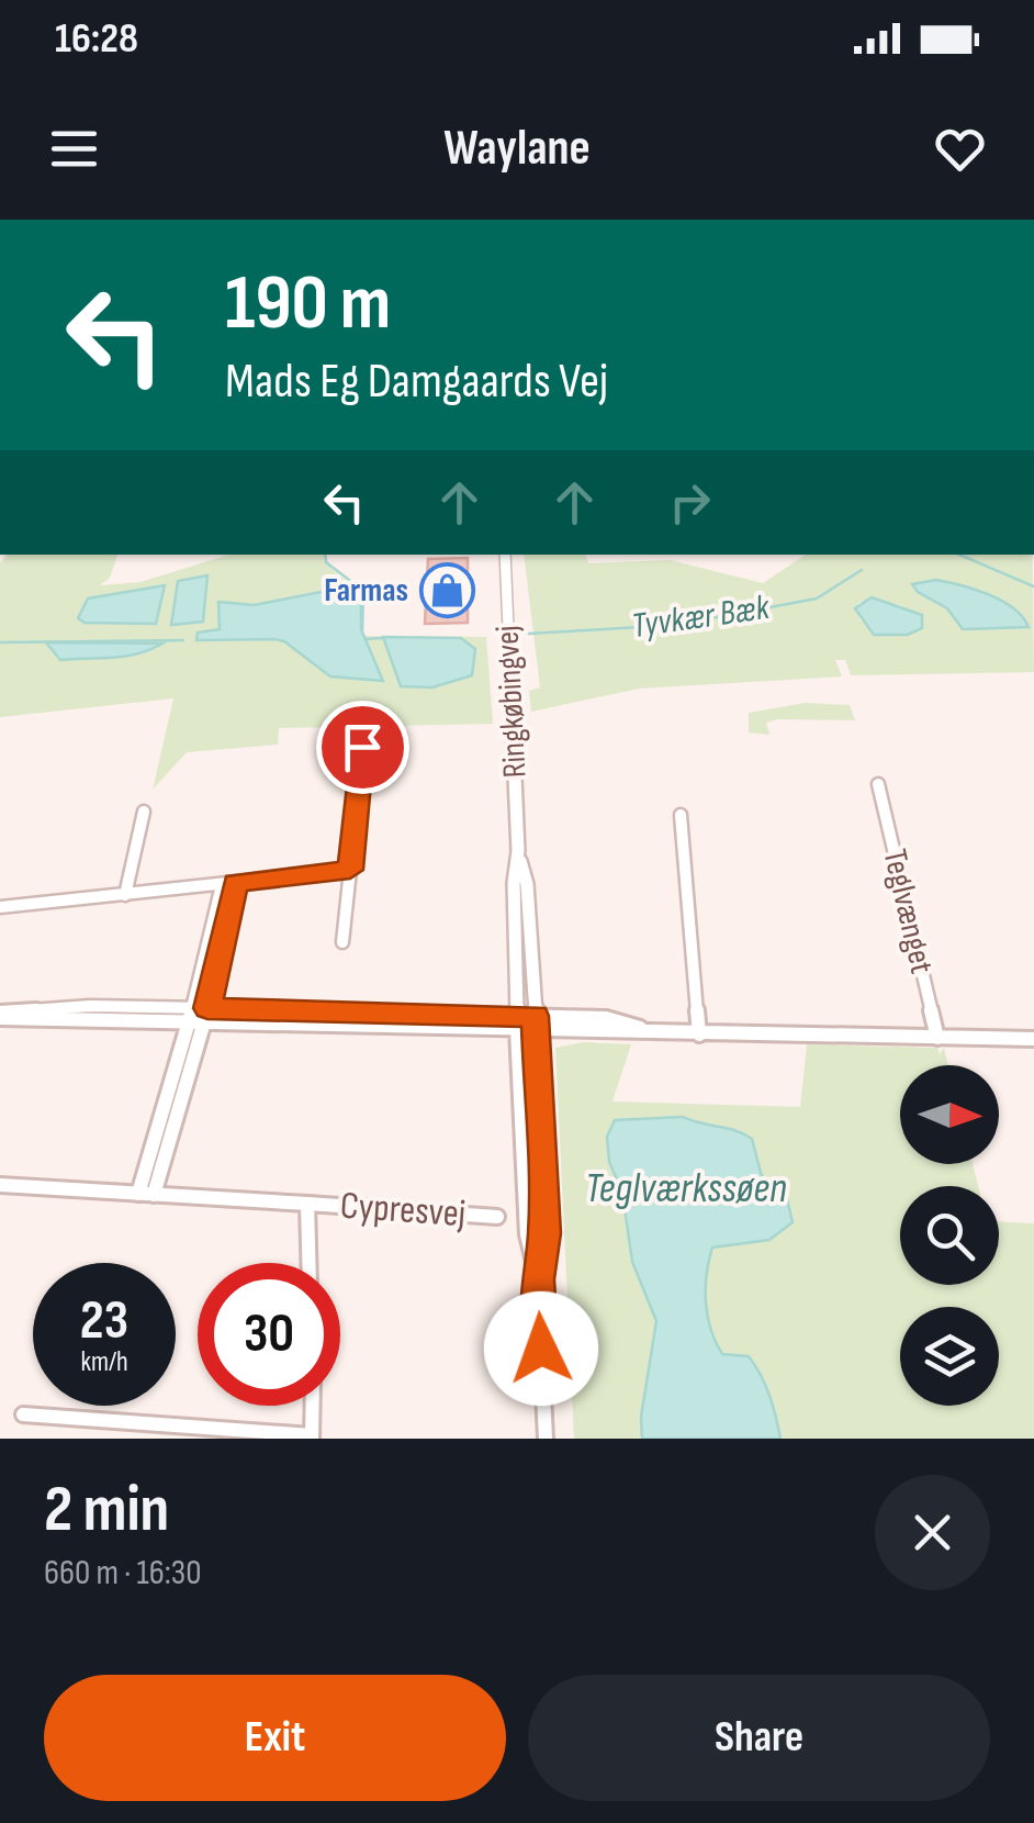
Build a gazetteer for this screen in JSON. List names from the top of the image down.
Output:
{
  "streets": {
    "street": ["Ringkøbingvej", "Teglvænget", "Cypresvej"]
  },
  "water": ["Tyvkær Bæk", "Teglværkssøen"],
  "places": {
    "shop": ["Farmas"]
  },
  "north": "right",
  "page": {
    "status": "16:28",
    "header": "Waylane",
    "turn": ["190 m", "Mads Eg Damgaards Vej"],
    "speed": "23 km/h",
    "limit": "30",
    "heading": ["2 min", "660 m · 16:30"],
    "buttons": ["Exit", "Share"]
  }
}
